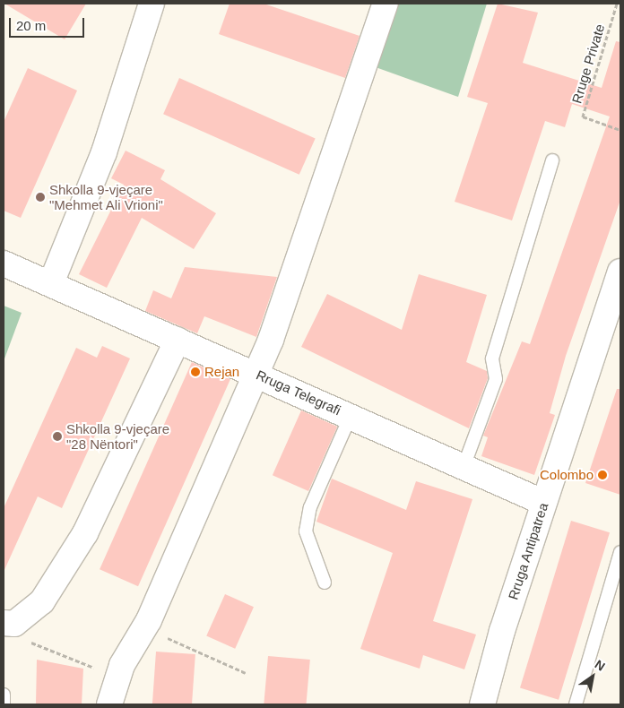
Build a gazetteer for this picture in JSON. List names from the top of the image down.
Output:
{
  "streets": {
    "street": ["Rruga Telegrafi", "Rruga Antipatrea"],
    "path": ["Rruge Private"]
  },
  "crossings": [
    ["Rruga Telegrafi", "Rruga Antipatrea"]
  ],
  "places": [
    "Shkolla 9-vjeçare \"Mehmet Ali Vrioni\"",
    "Rejan",
    "Shkolla 9-vjeçare \"28 Nëntori\"",
    "Colombo"
  ],
  "scale_bar": "20 m",
  "north": "top right"
}
